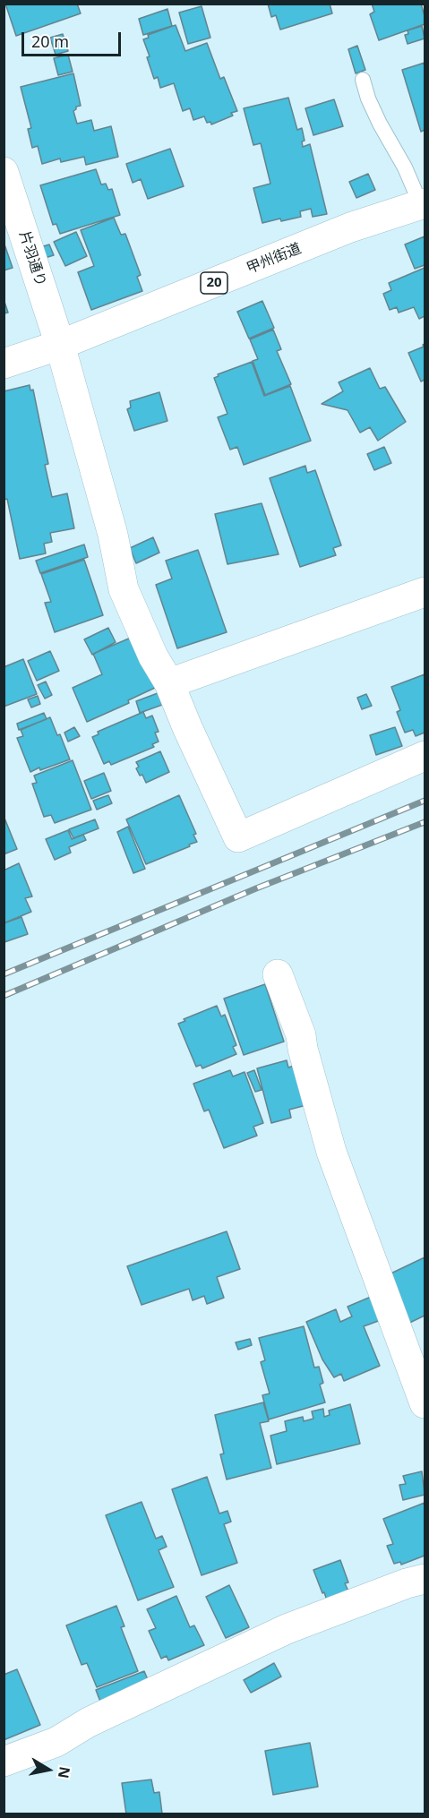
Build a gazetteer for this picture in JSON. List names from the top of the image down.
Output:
{
  "streets": {
    "main road": ["片羽通り", "甲州街道", "20"]
  },
  "crossings": [
    ["片羽通り", "甲州街道"]
  ],
  "scale_bar": "20 m",
  "north": "right"
}
